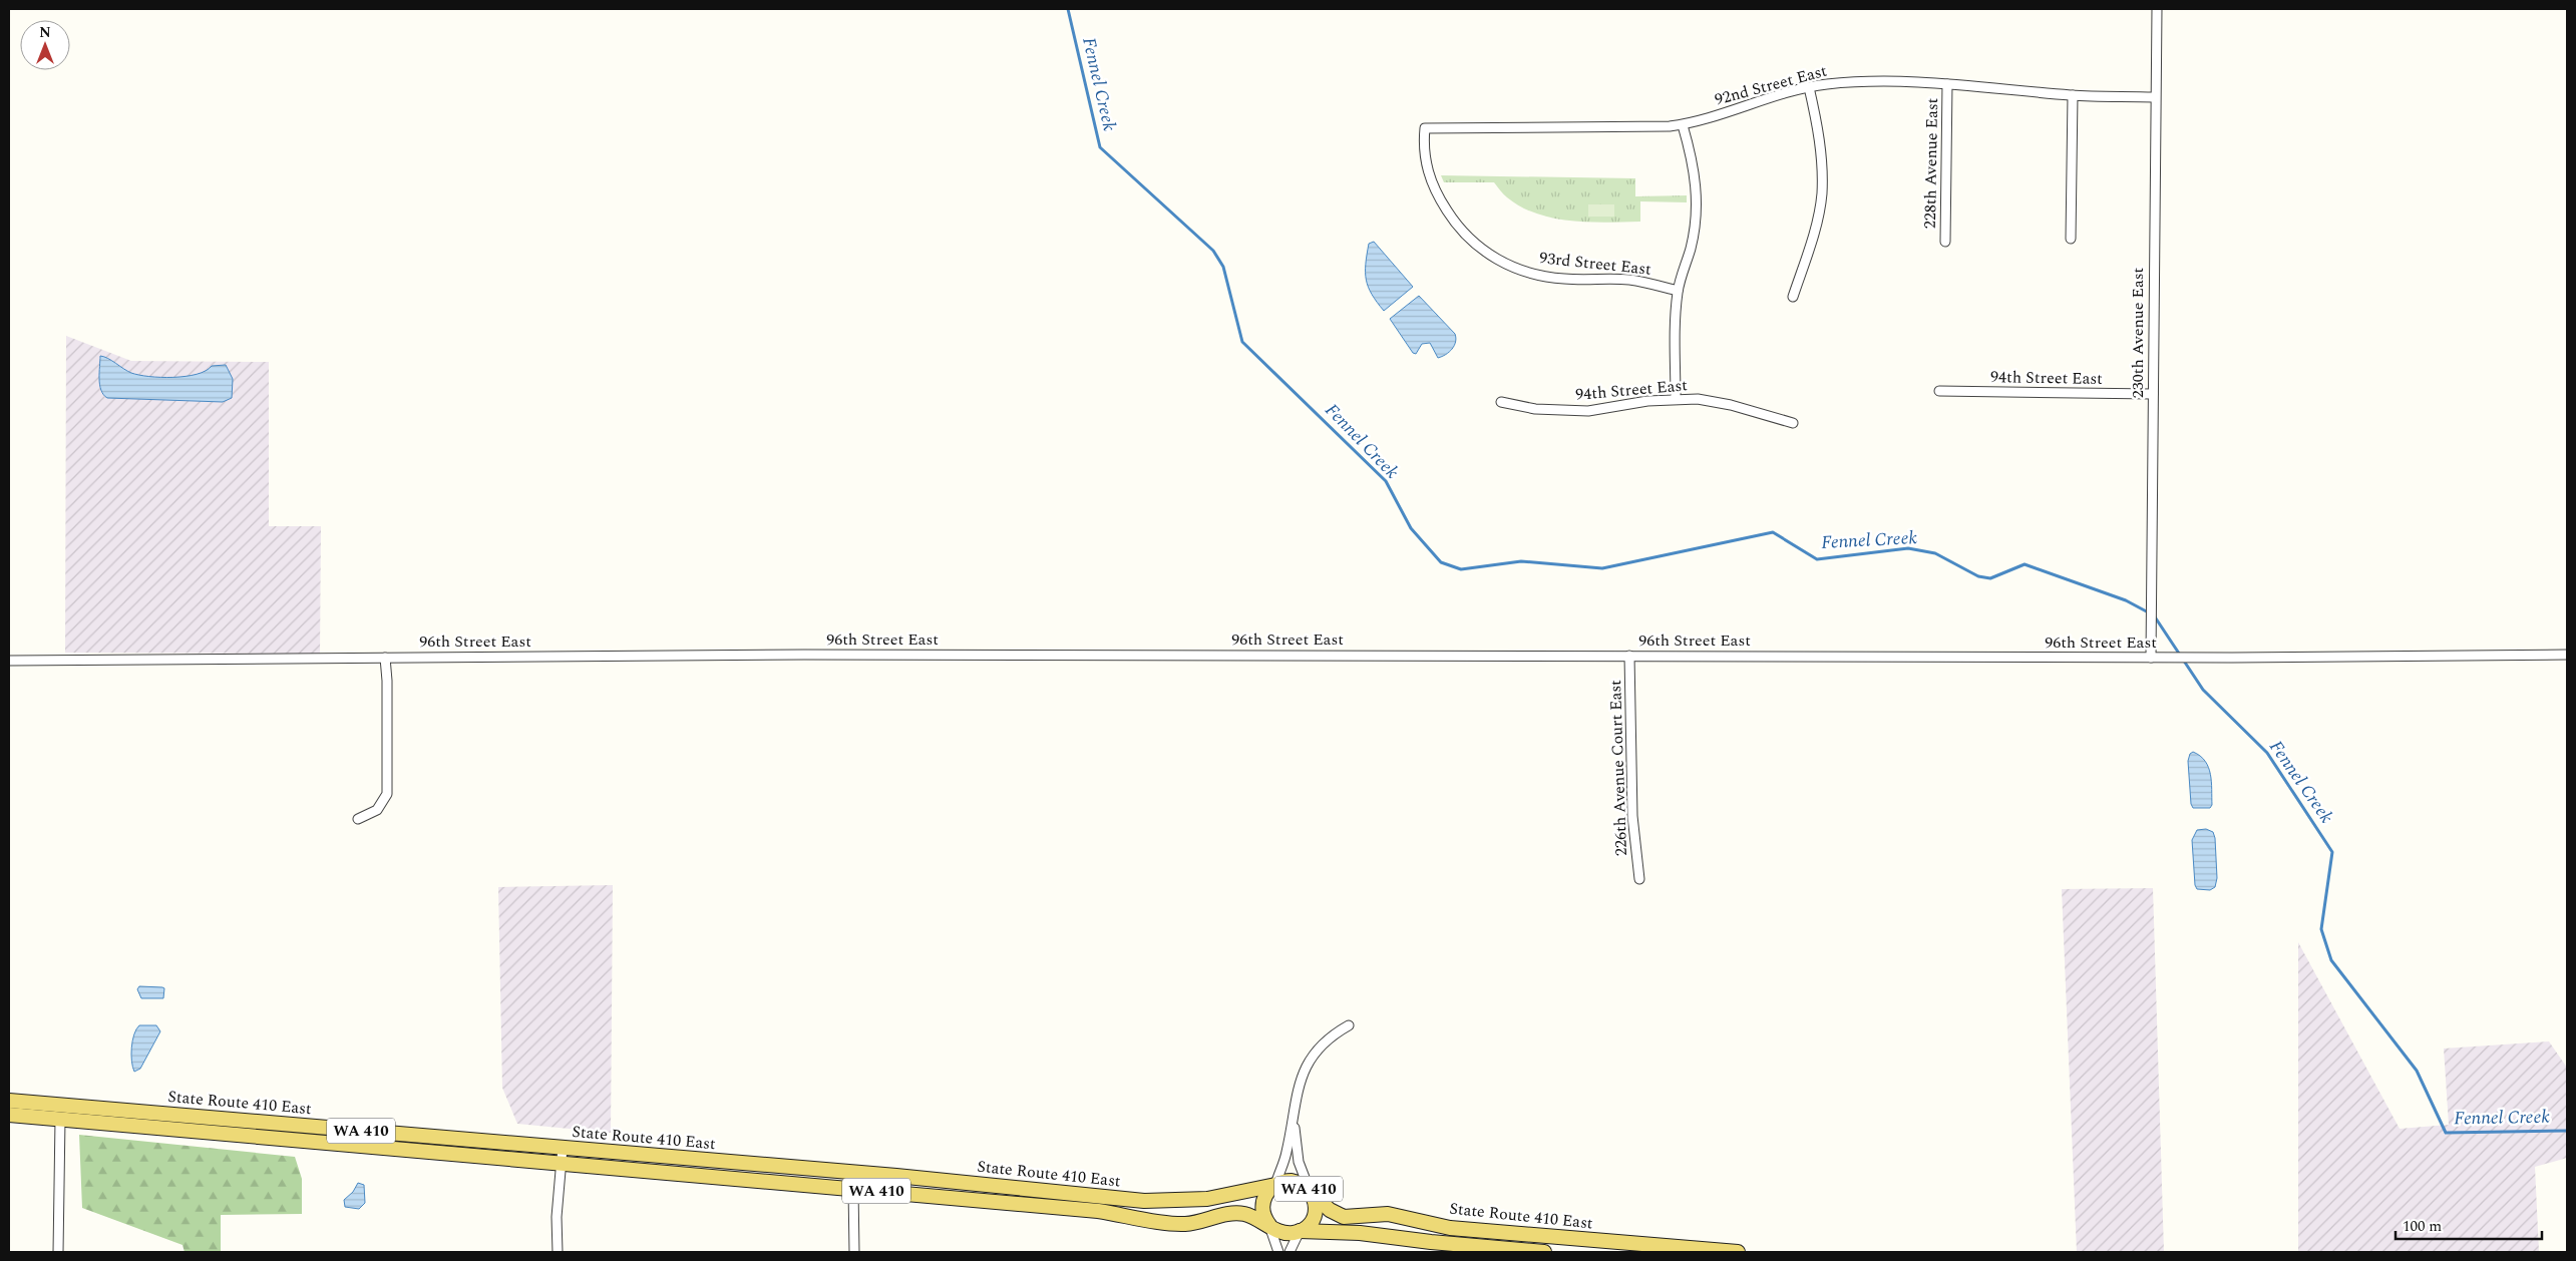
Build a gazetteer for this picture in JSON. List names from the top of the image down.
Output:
{
  "streets": {
    "main road": ["State Route 410 East", "WA 410"],
    "street": [
      "92nd Street East",
      "228th Avenue East",
      "93rd Street East",
      "230th Avenue East",
      "94th Street East",
      "96th Street East",
      "226th Avenue Court East"
    ]
  },
  "crossings": [
    ["92nd Street East", "228th Avenue East"],
    ["92nd Street East", "93rd Street East"],
    ["92nd Street East", "230th Avenue East"],
    ["230th Avenue East", "94th Street East"],
    ["230th Avenue East", "96th Street East"],
    ["96th Street East", "226th Avenue Court East"],
    ["State Route 410 East", "WA 410"]
  ],
  "water": ["Fennel Creek"],
  "scale_bar": "100 m",
  "north": "top"
}
